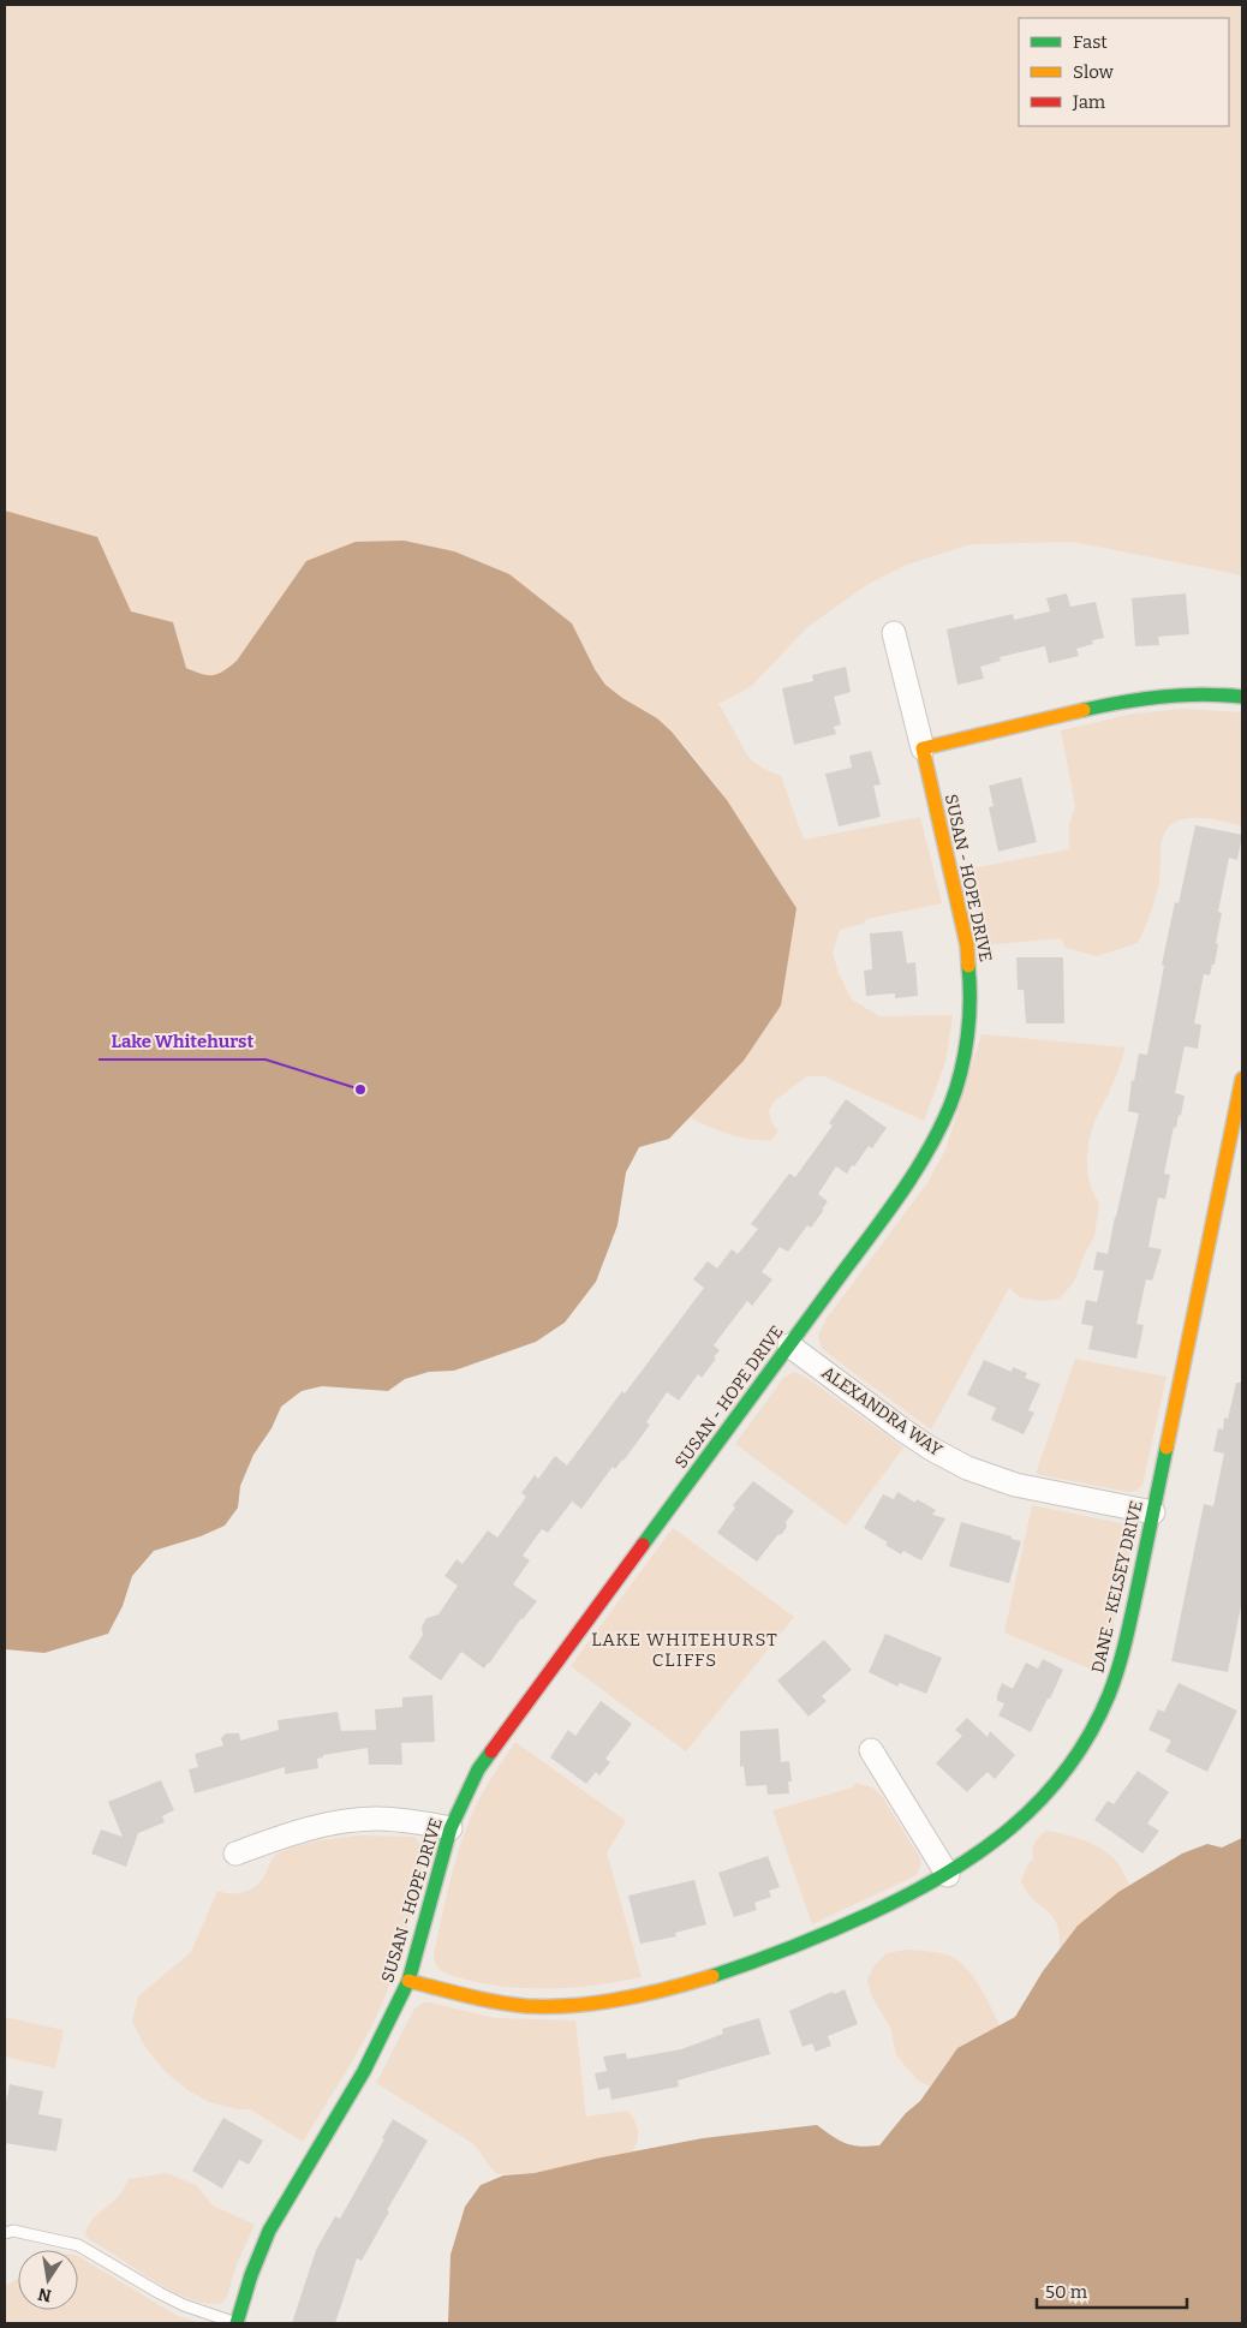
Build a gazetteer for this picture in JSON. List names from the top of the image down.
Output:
{
  "streets": {
    "street": ["SUSAN - HOPE DRIVE", "ALEXANDRA WAY", "DANE - KELSEY DRIVE"]
  },
  "crossings": [
    ["SUSAN - HOPE DRIVE", "ALEXANDRA WAY"],
    ["SUSAN - HOPE DRIVE", "DANE - KELSEY DRIVE"],
    ["ALEXANDRA WAY", "DANE - KELSEY DRIVE"]
  ],
  "districts": ["LAKE WHITEHURST CLIFFS"],
  "places": ["Lake Whitehurst"],
  "legend": ["Fast", "Slow", "Jam"],
  "scale_bar": "50 m",
  "north": "bottom"
}
